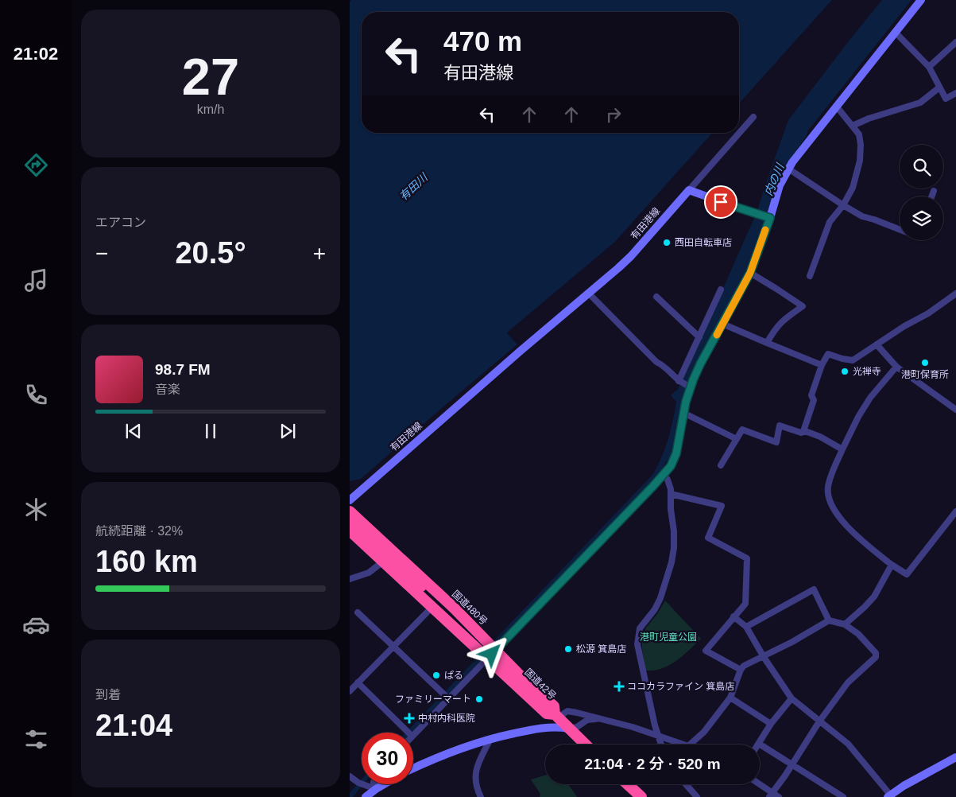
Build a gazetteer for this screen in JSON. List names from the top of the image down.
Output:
{
  "streets": {
    "highway": ["国道480号", "国道42号"],
    "main road": ["有田港線"]
  },
  "crossings": [
    ["国道480号", "国道42号"]
  ],
  "water": ["内の川", "有田川"],
  "parks": ["港町児童公園"],
  "places": {
    "other": [
      "西田自転車店",
      "港町保育所",
      "光禅寺",
      "松源 箕島店",
      "ぱる",
      "ファミリーマート"
    ],
    "health": ["ココカラファイン 箕島店", "中村内科医院"]
  },
  "page": {
    "tabs": "21:02",
    "tile": [
      ["27", "km/h"],
      "エアコン",
      ["航続距離 · 32%", "160 km"],
      ["到着", "21:04"]
    ],
    "turn": ["470 m", "有田港線"],
    "heat": ["−", "20.5°", "+"],
    "song": ["98.7 FM", "音楽"],
    "limit": "30",
    "trip": "21:04 · 2 分 · 520 m"
  }
}
